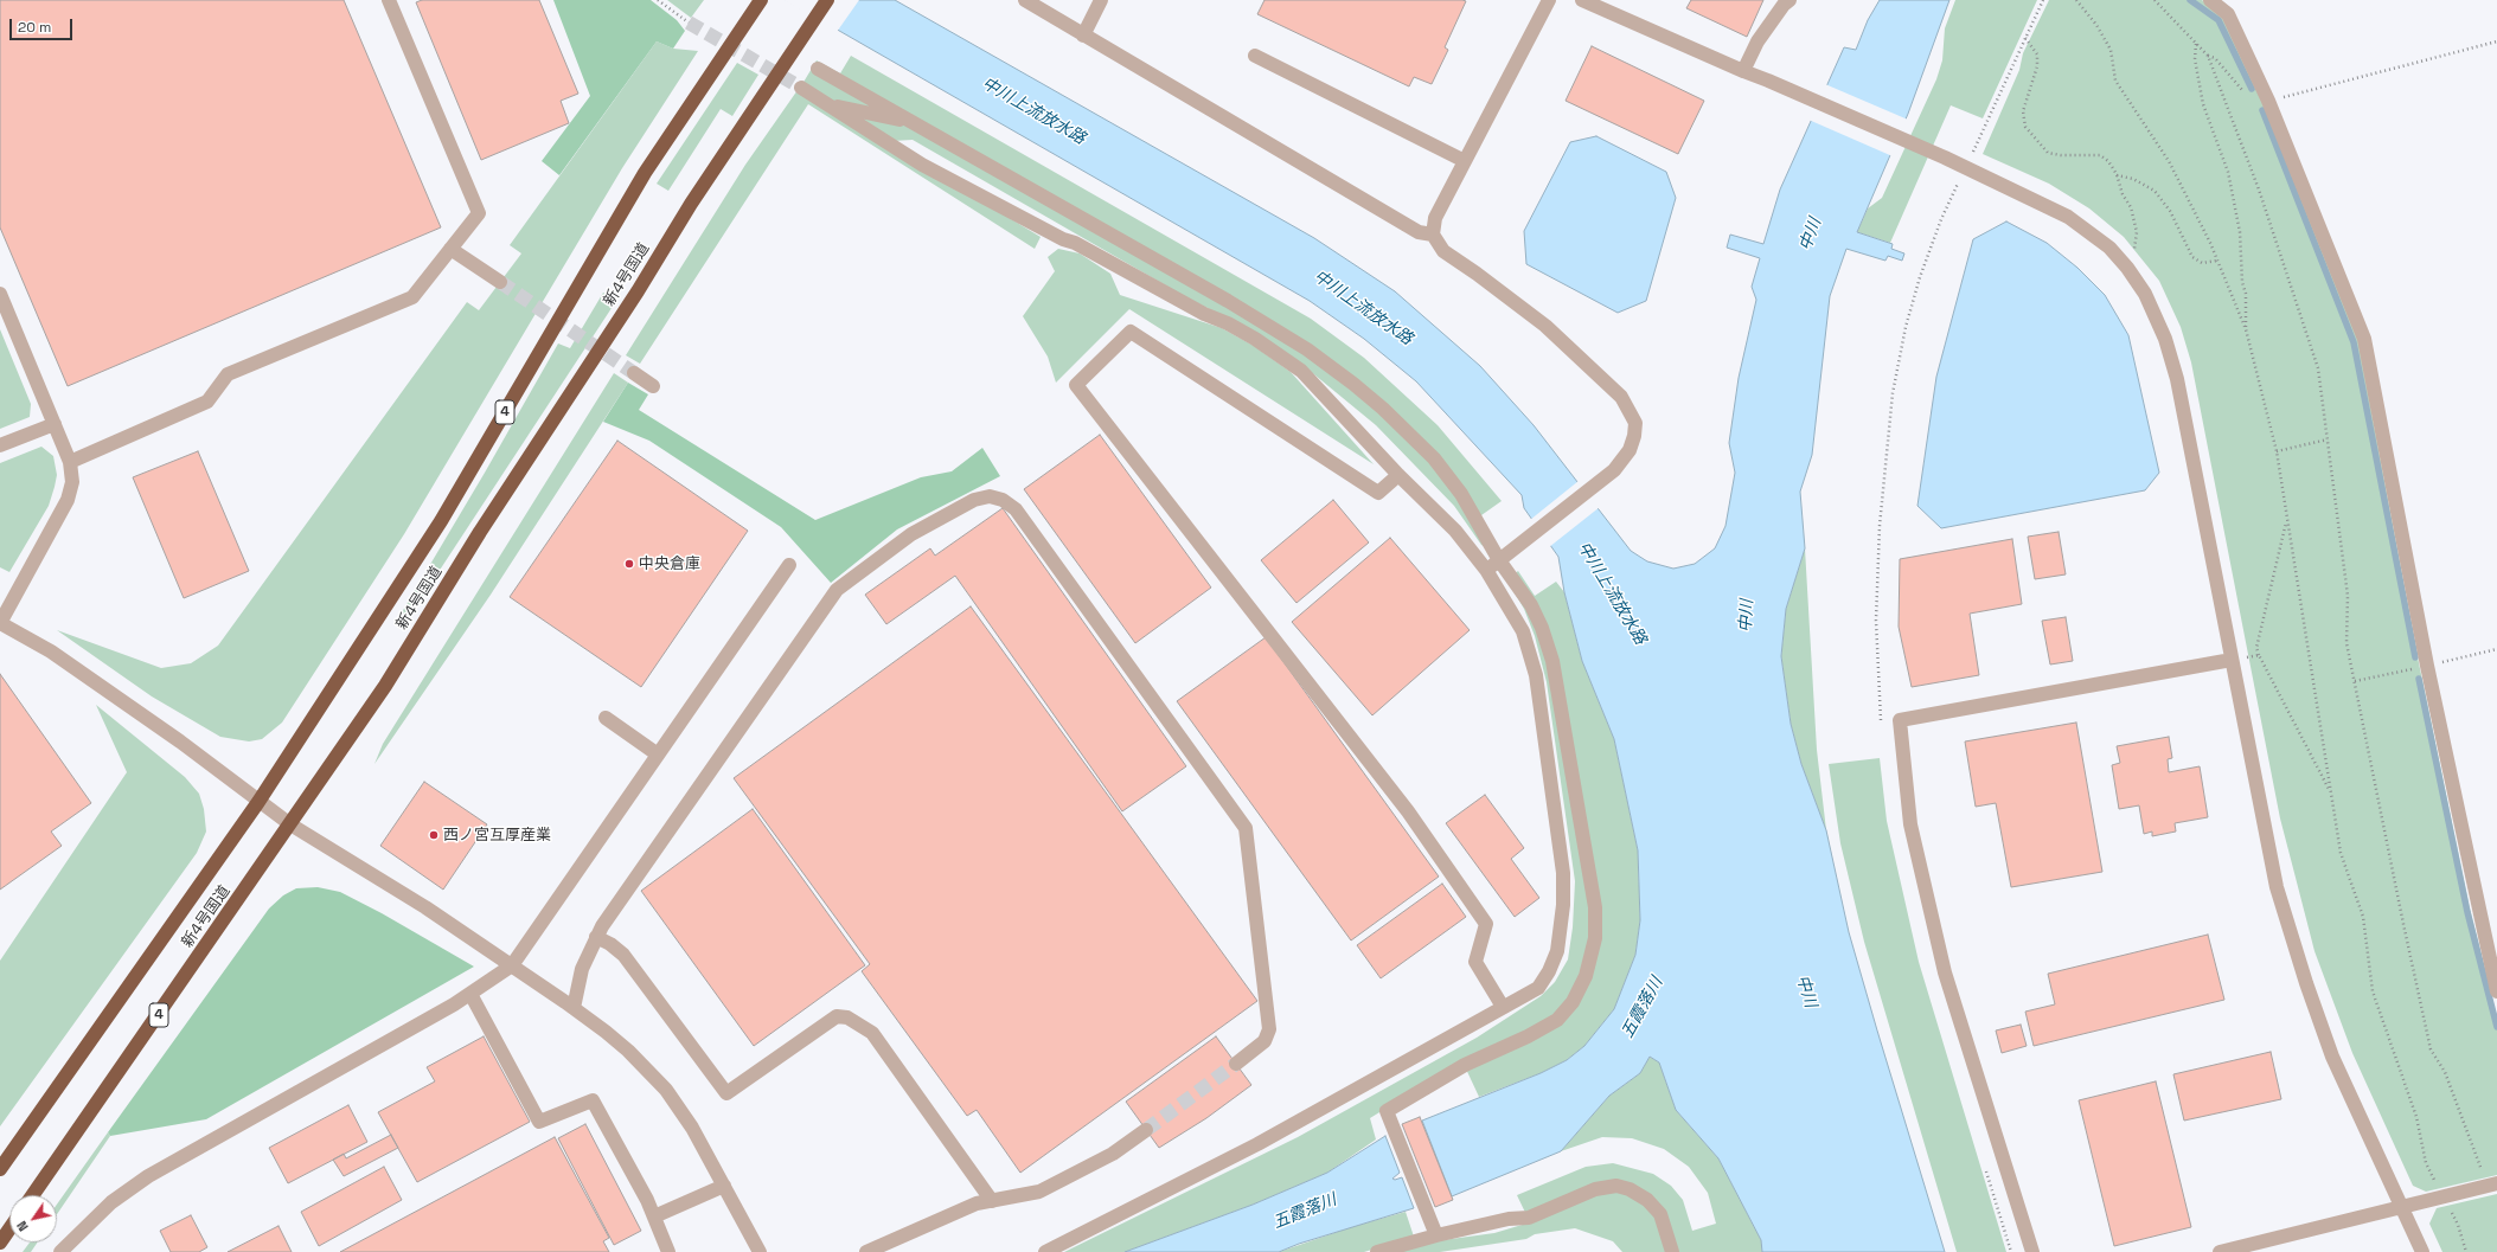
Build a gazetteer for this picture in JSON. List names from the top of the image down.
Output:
{
  "streets": {
    "highway": ["新4号国道", "4"]
  },
  "water": ["中川上流放水路", "中川", "五霞落川"],
  "places": ["中央倉庫", "西ノ宮互厚産業"],
  "scale_bar": "20 m",
  "north": "bottom left"
}
